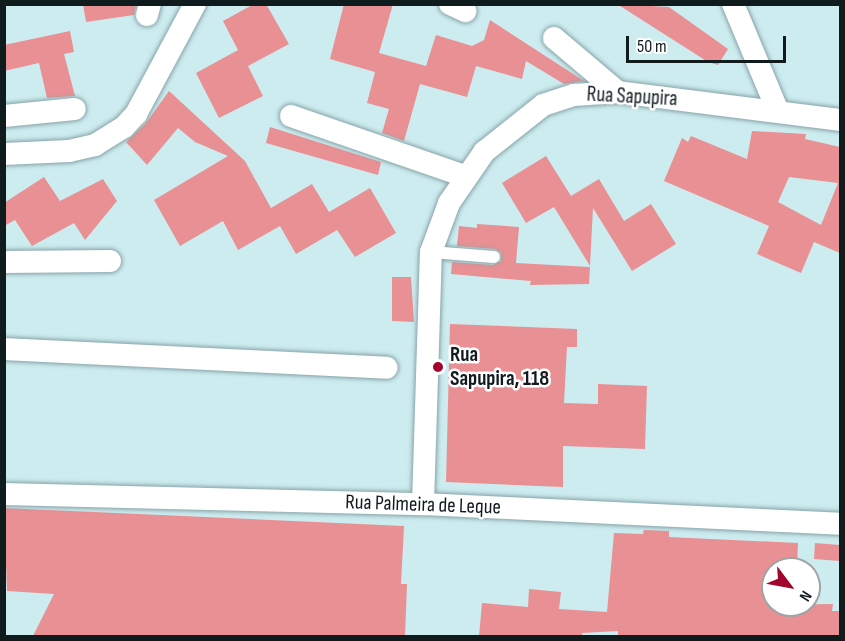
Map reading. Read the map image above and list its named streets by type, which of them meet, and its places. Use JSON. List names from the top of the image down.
{
  "streets": {
    "street": ["Rua Sapupira", "Rua Palmeira de Leque"]
  },
  "crossings": [
    ["Rua Sapupira", "Rua Palmeira de Leque"]
  ],
  "places": ["Rua Sapupira, 118"],
  "scale_bar": "50 m",
  "north": "bottom right"
}
